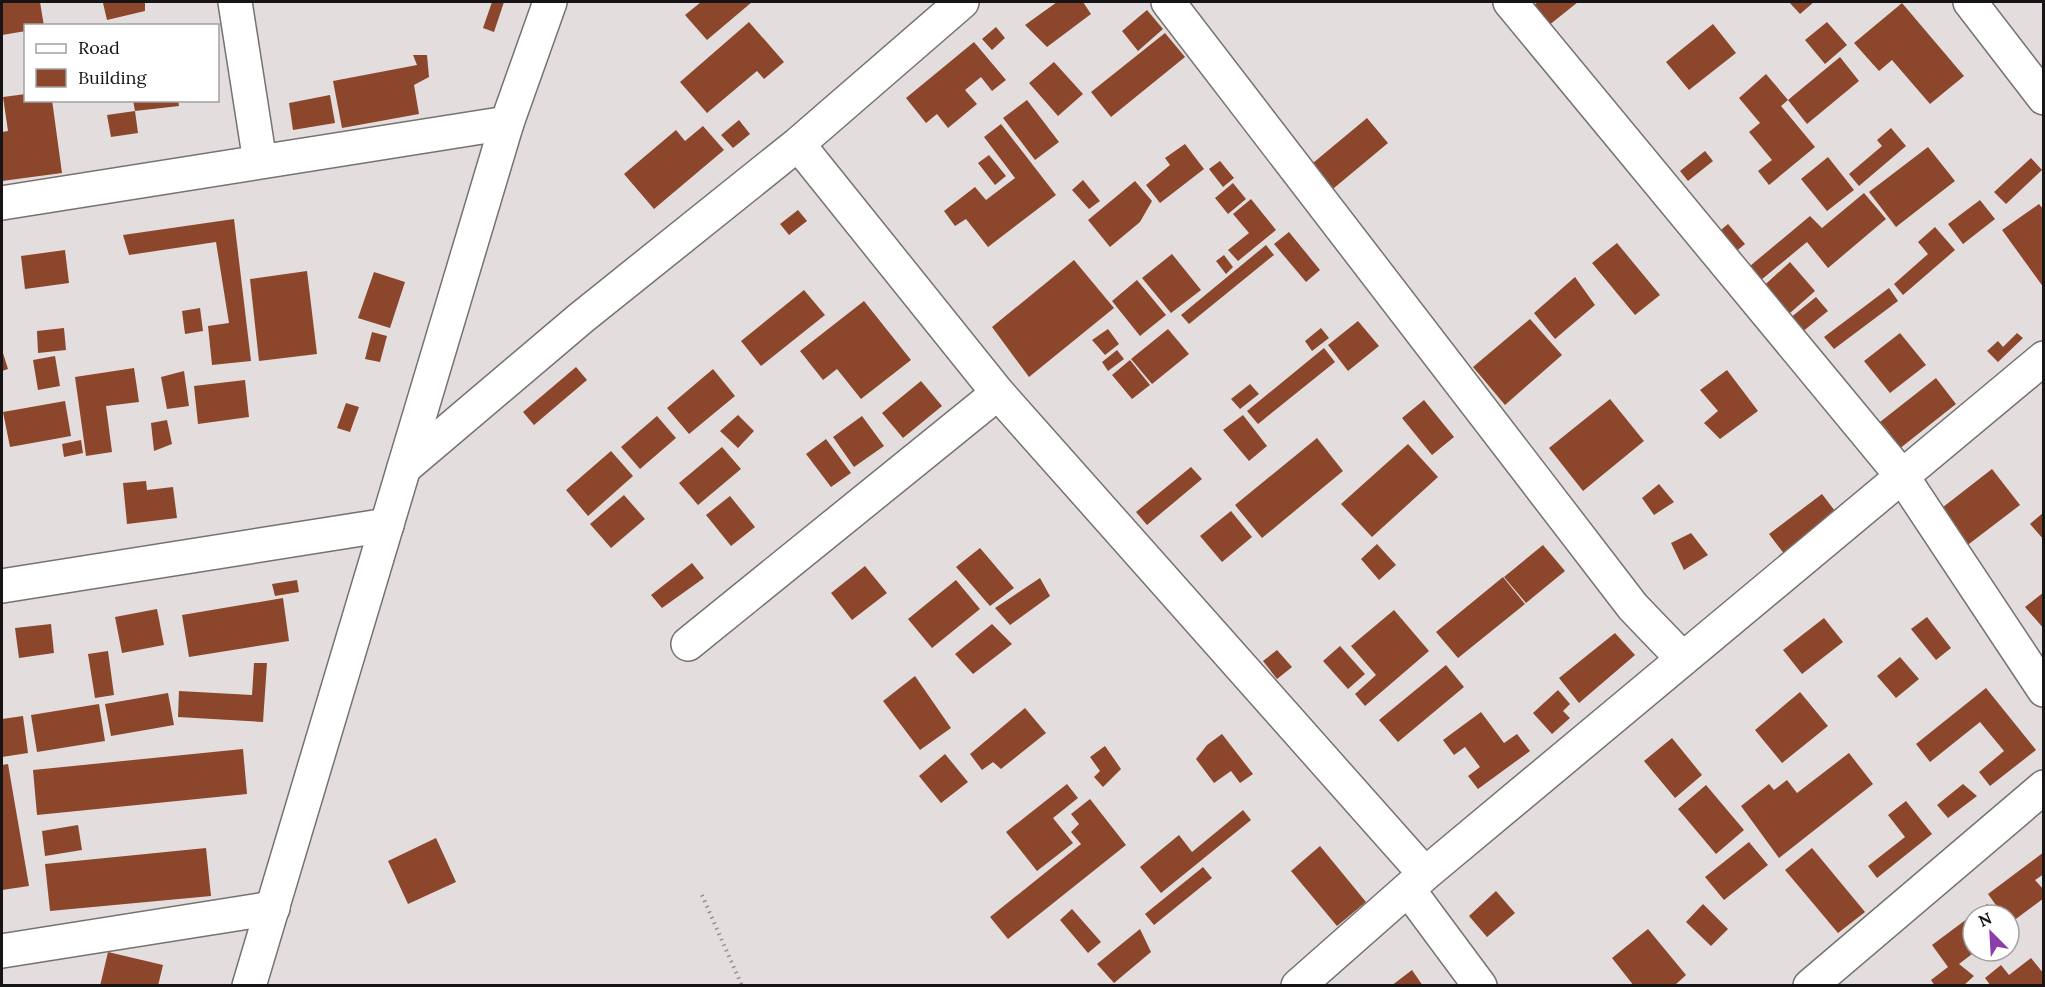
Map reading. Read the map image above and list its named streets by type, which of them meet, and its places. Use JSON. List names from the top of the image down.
{
  "legend": ["Road", "Building"],
  "north": "top left"
}
